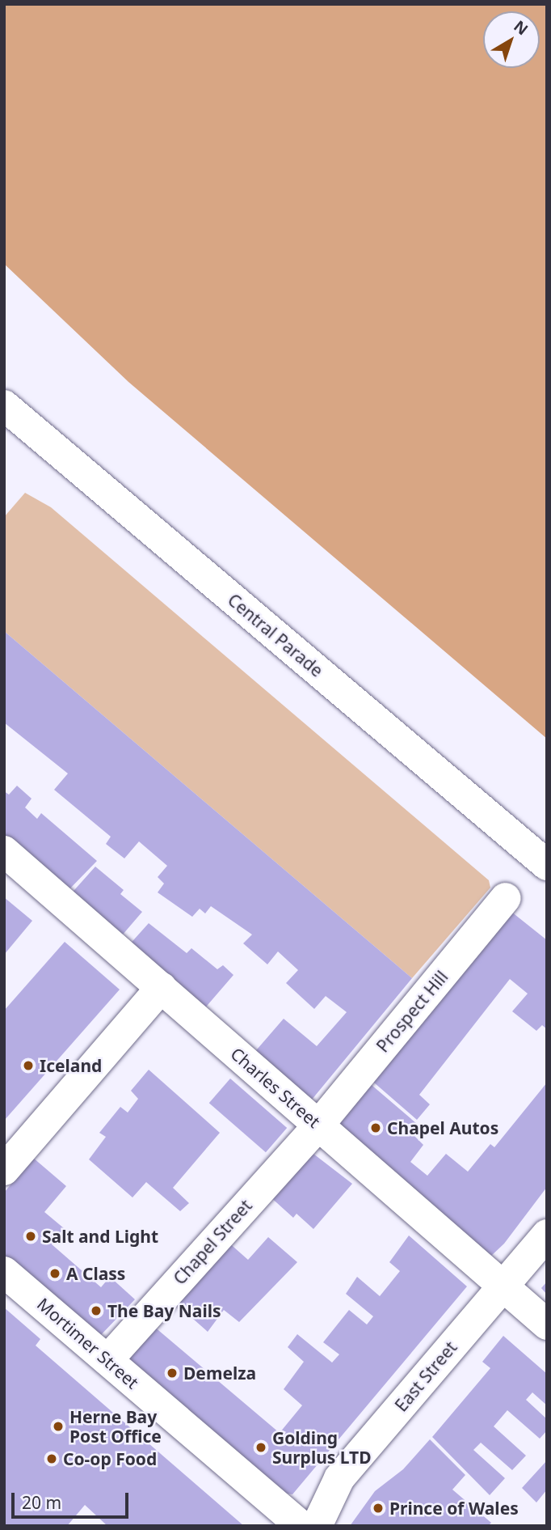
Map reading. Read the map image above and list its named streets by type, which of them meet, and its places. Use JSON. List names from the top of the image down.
{
  "streets": {
    "street": [
      "Central Parade",
      "Prospect Hill",
      "Charles Street",
      "Chapel Street",
      "Mortimer Street",
      "East Street"
    ]
  },
  "crossings": [
    ["Prospect Hill", "Charles Street"],
    ["Prospect Hill", "Chapel Street"],
    ["Charles Street", "Chapel Street"],
    ["Charles Street", "East Street"],
    ["Chapel Street", "Mortimer Street"]
  ],
  "places": [
    "Iceland",
    "Chapel Autos",
    "Salt and Light",
    "A Class",
    "The Bay Nails",
    "Demelza",
    "Herne Bay Post Office",
    "Golding Surplus LTD",
    "Co-op Food",
    "Prince of Wales"
  ],
  "scale_bar": "20 m",
  "north": "top right"
}
